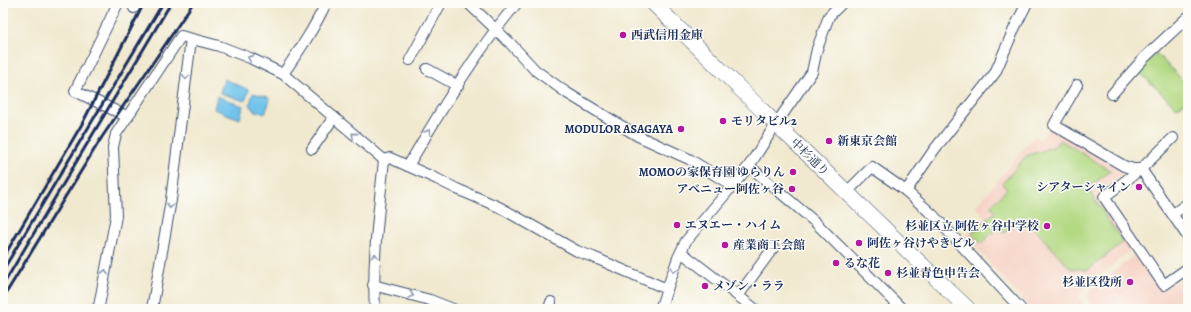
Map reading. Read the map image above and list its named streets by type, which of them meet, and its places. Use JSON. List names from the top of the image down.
{
  "streets": {
    "main road": ["中杉通り"]
  },
  "places": [
    "西武信用金庫",
    "モリタビル2",
    "MODULOR ASAGAYA",
    "新東京会館",
    "MOMOの家保育園 ゆらりん",
    "シアターシャイン",
    "アベニュー阿佐ヶ谷",
    "エヌエー・ハイム",
    "杉並区立 阿佐ヶ谷中学校",
    "阿佐ヶ谷けやきビル",
    "産業商工会館",
    "るな花",
    "杉並青色申告会",
    "杉並区役所",
    "メゾン・ララ"
  ]
}
